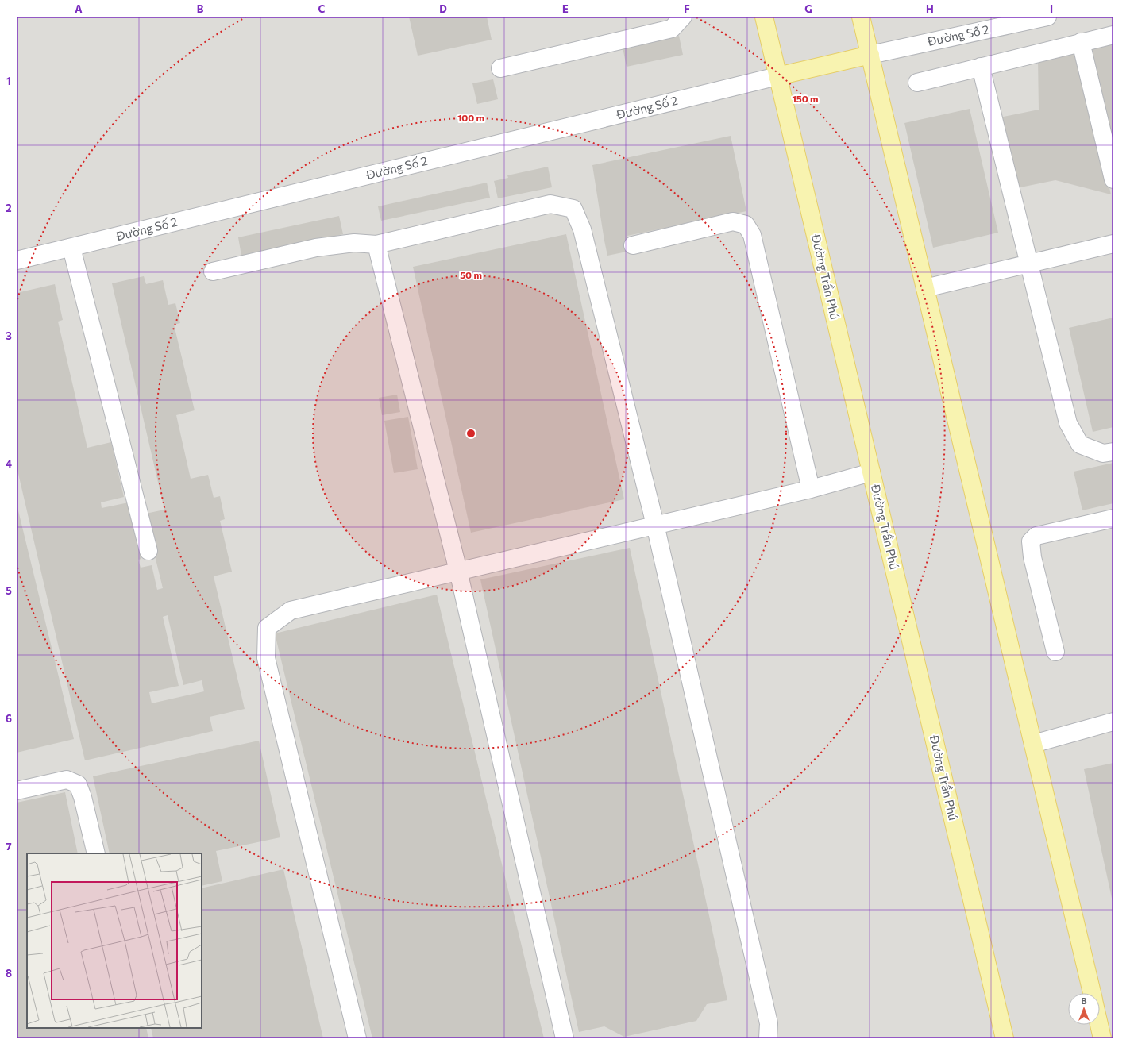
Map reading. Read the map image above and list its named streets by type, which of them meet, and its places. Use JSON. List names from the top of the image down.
{
  "streets": {
    "main road": ["Đường Trần Phú"],
    "street": ["Đường Số 2"]
  },
  "crossings": [
    ["Đường Số 2", "Đường Trần Phú"]
  ],
  "north": "top",
  "grid": {
    "columns": [
      "A",
      "B",
      "C",
      "D",
      "E",
      "F",
      "G",
      "H",
      "I"
    ],
    "rows": [
      "1",
      "2",
      "3",
      "4",
      "5",
      "6",
      "7",
      "8"
    ]
  },
  "rings": ["150 m", "100 m", "50 m"]
}
